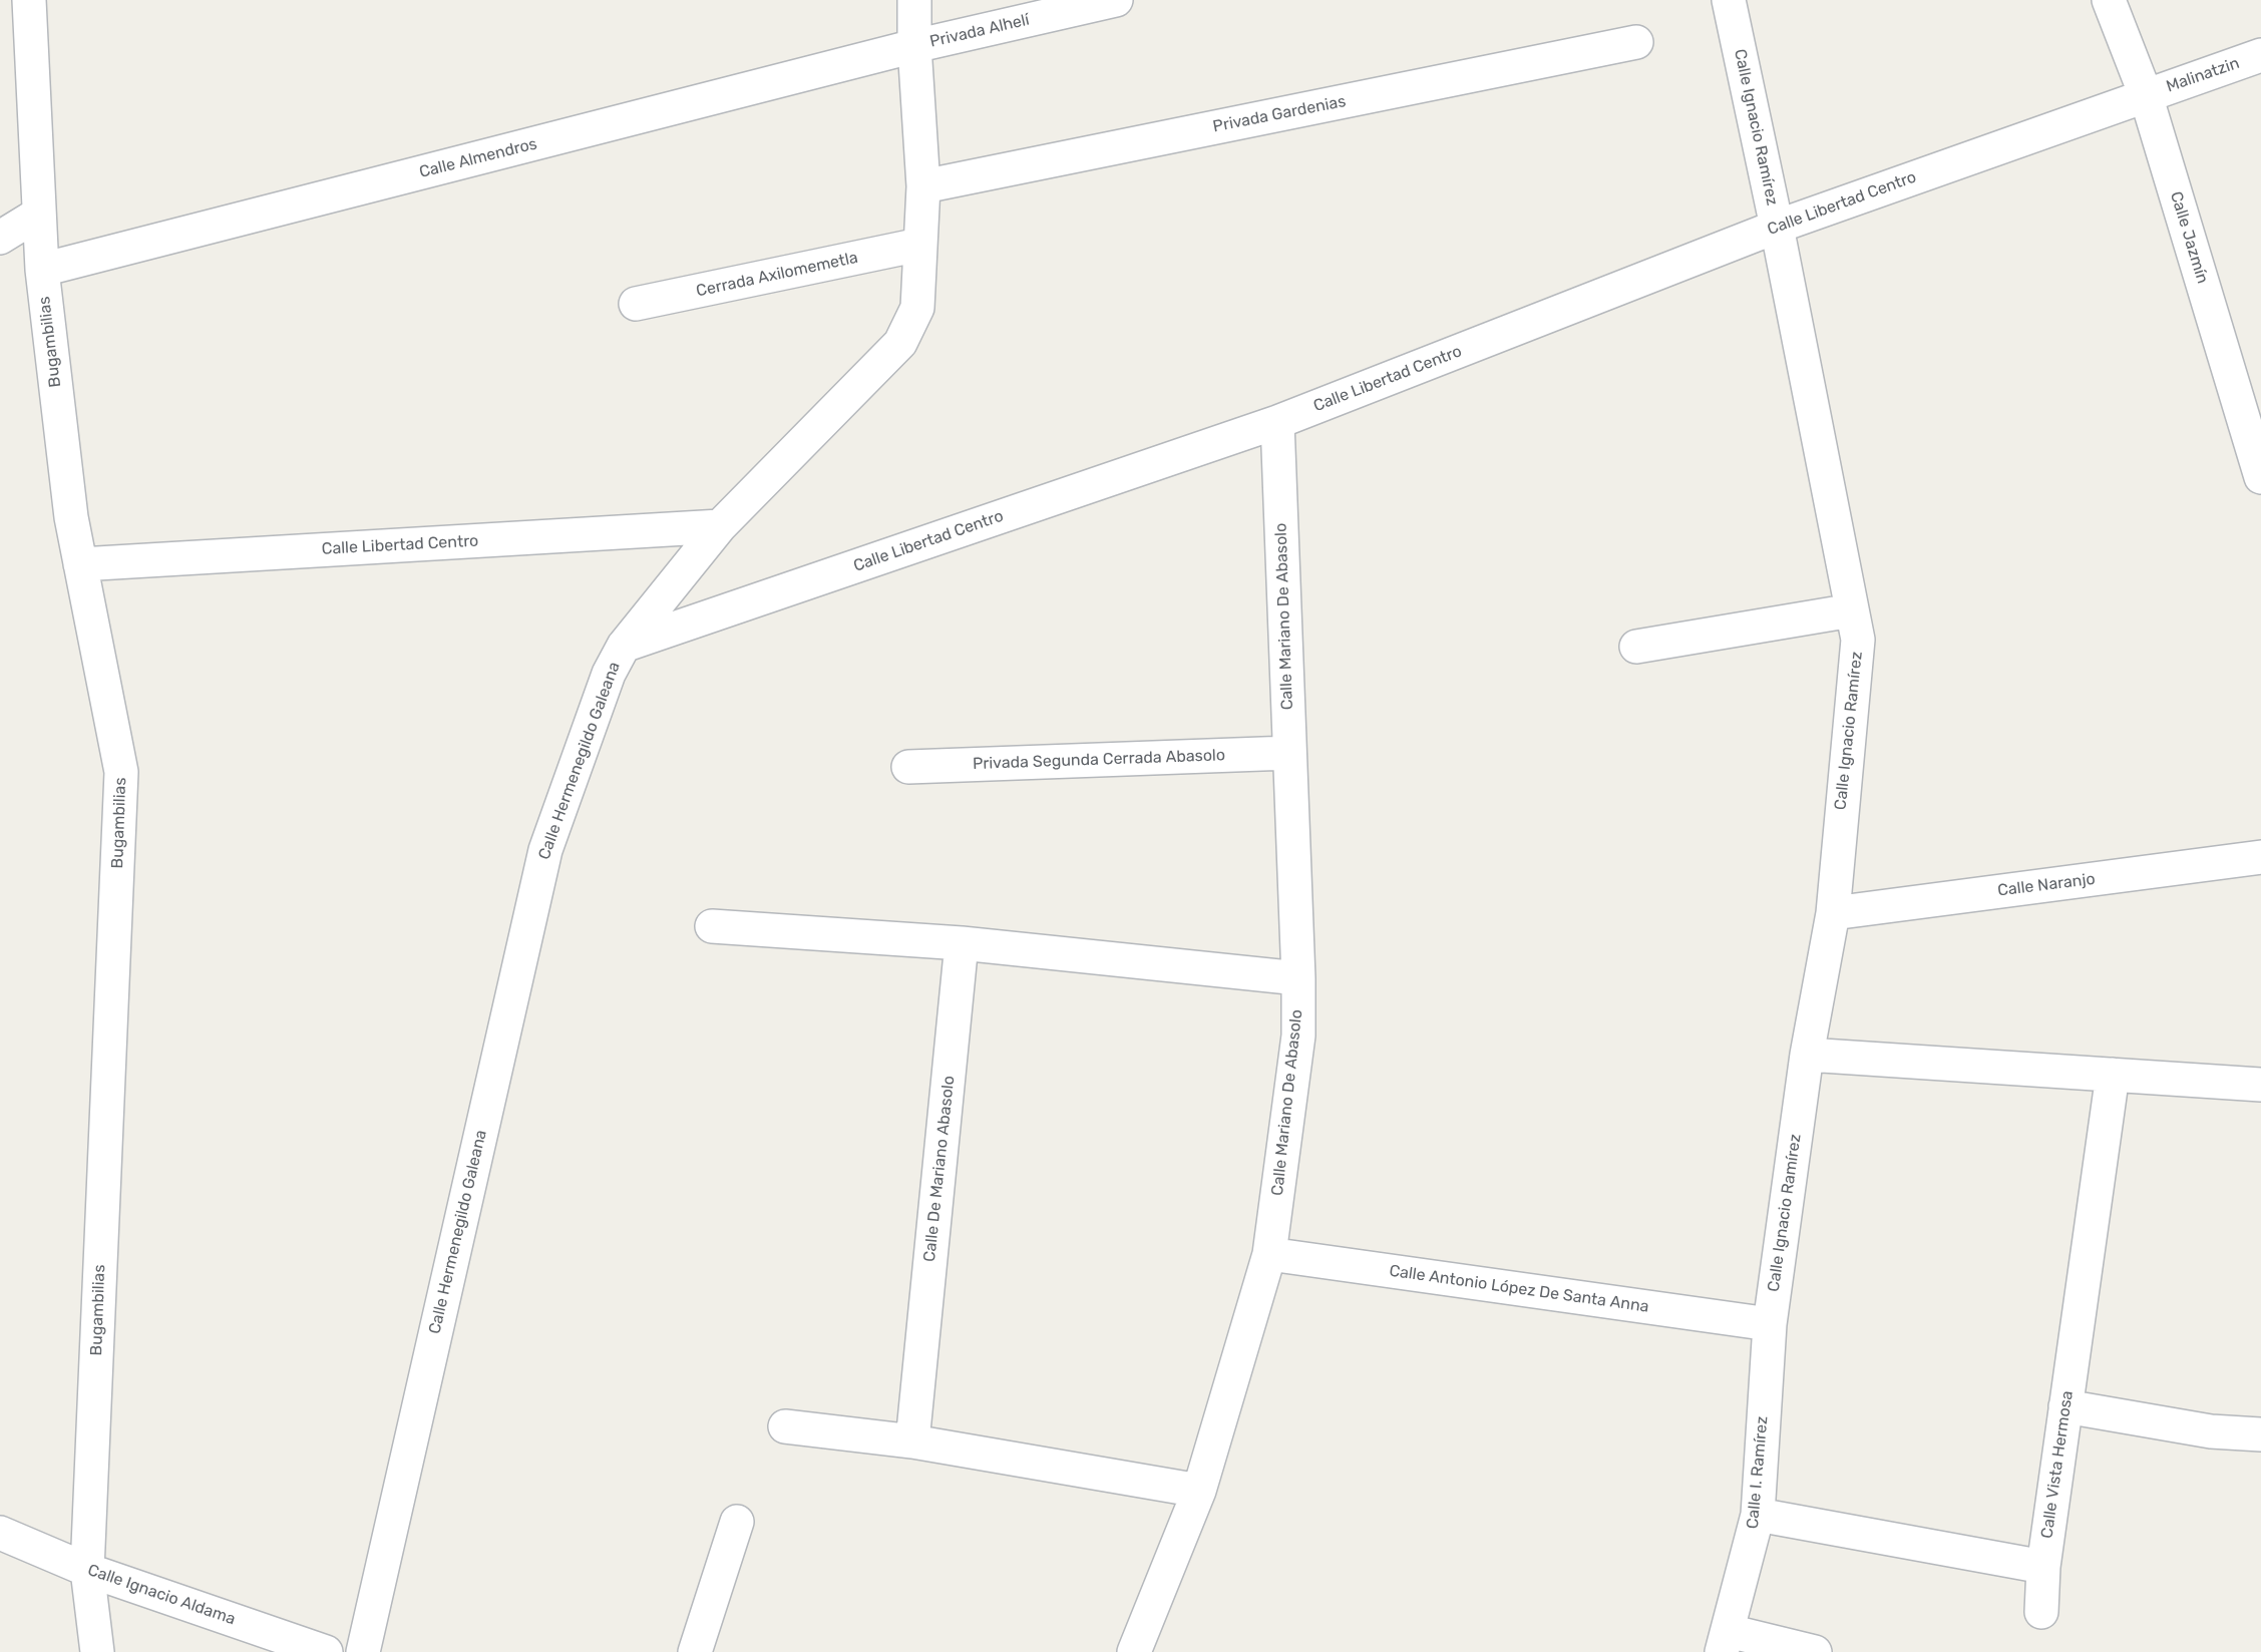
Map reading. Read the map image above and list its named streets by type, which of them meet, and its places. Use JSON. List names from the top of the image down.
{
  "streets": {
    "street": [
      "Privada Alhelí",
      "Malinatzin",
      "Privada Gardenias",
      "Calle Ignacio Ramírez",
      "Calle Almendros",
      "Calle Libertad Centro",
      "Calle Jazmín",
      "Cerrada Axilomemetla",
      "Bugambilias",
      "Calle Mariano De Abasolo",
      "Privada Segunda Cerrada Abasolo",
      "Calle Hermenegildo Galeana",
      "Calle Naranjo",
      "Calle De Mariano Abasolo",
      "Calle Antonio López De Santa Anna",
      "Calle Vista Hermosa",
      "Calle I. Ramírez",
      "Calle Ignacio Aldama"
    ]
  },
  "crossings": [
    ["Privada Alhelí", "Calle Almendros"],
    ["Privada Alhelí", "Calle Hermenegildo Galeana"],
    ["Malinatzin", "Calle Libertad Centro"],
    ["Malinatzin", "Calle Jazmín"],
    ["Privada Gardenias", "Calle Hermenegildo Galeana"],
    ["Calle Ignacio Ramírez", "Calle Libertad Centro"],
    ["Calle Ignacio Ramírez", "Calle Naranjo"],
    ["Calle Ignacio Ramírez", "Calle Antonio López De Santa Anna"],
    ["Calle Ignacio Ramírez", "Calle I. Ramírez"],
    ["Calle Almendros", "Bugambilias"],
    ["Calle Almendros", "Calle Hermenegildo Galeana"],
    ["Calle Libertad Centro", "Calle Jazmín"],
    ["Calle Libertad Centro", "Bugambilias"],
    ["Calle Libertad Centro", "Calle Mariano De Abasolo"],
    ["Calle Libertad Centro", "Calle Hermenegildo Galeana"],
    ["Cerrada Axilomemetla", "Calle Hermenegildo Galeana"],
    ["Bugambilias", "Calle Ignacio Aldama"],
    ["Calle Mariano De Abasolo", "Privada Segunda Cerrada Abasolo"],
    ["Calle Mariano De Abasolo", "Calle Antonio López De Santa Anna"],
    ["Calle Antonio López De Santa Anna", "Calle I. Ramírez"]
  ]
}
